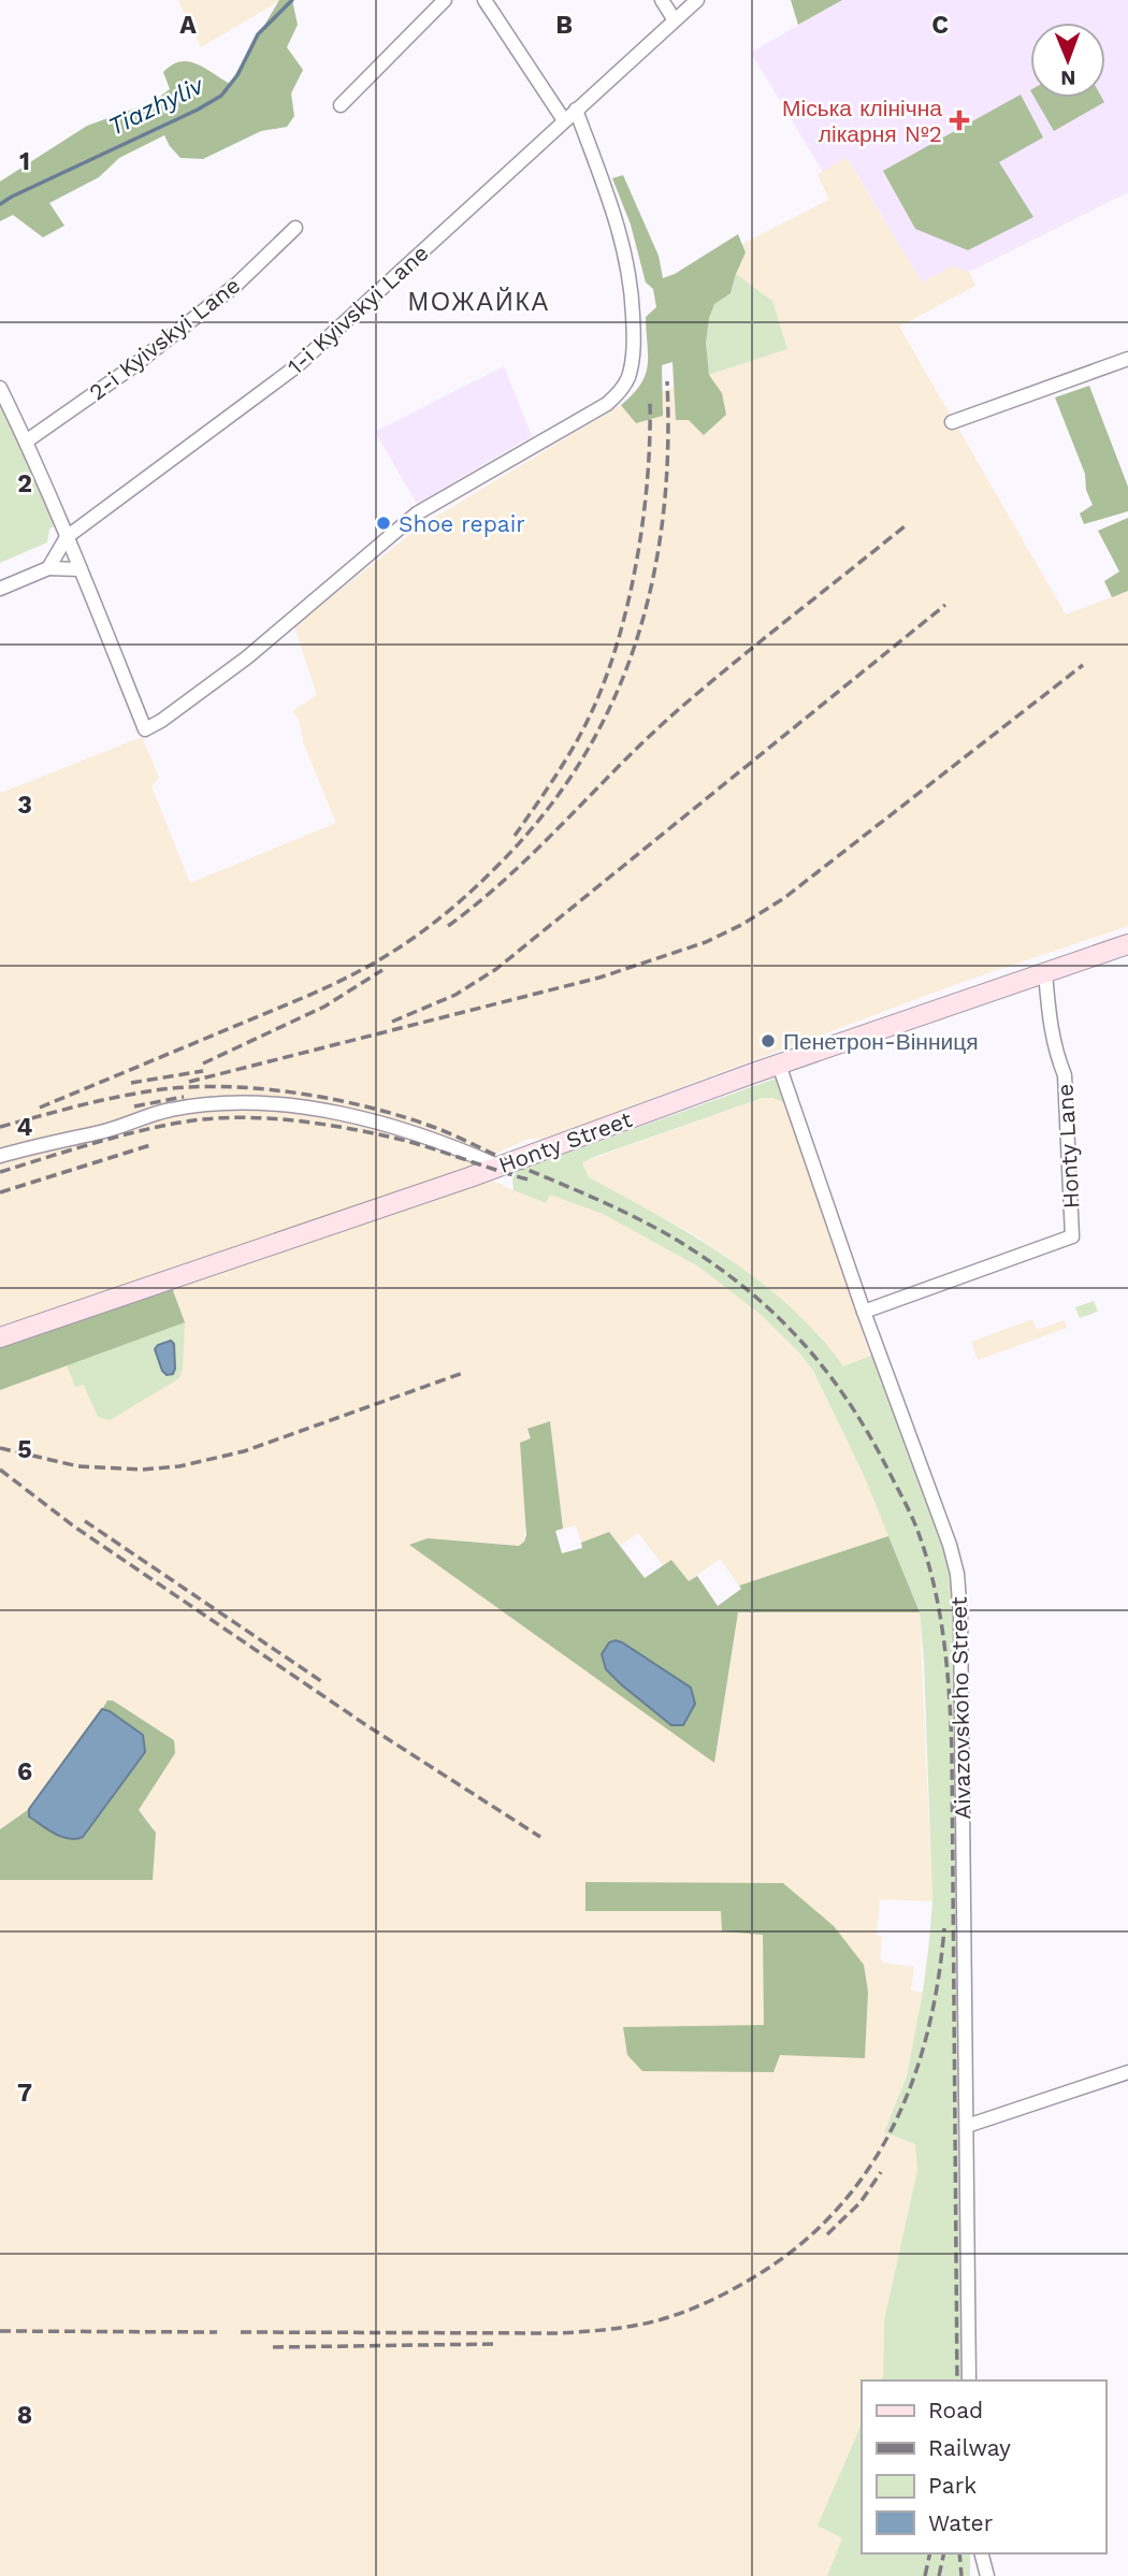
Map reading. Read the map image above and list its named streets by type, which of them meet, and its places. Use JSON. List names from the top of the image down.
{
  "streets": {
    "street": [
      "1-i Kyivskyi Lane",
      "2-i Kyivskyi Lane",
      "Honty Street",
      "Honty Lane",
      "Aivazovskoho Street"
    ]
  },
  "crossings": [
    ["Honty Street", "Honty Lane"],
    ["Honty Street", "Aivazovskoho Street"],
    ["Honty Lane", "Aivazovskoho Street"]
  ],
  "districts": ["МОЖАЙКА"],
  "water": ["Tiazhyliv"],
  "places": {
    "health": ["Міська клінічна лікарня №2"],
    "other": ["Shoe repair", "Пенетрон-Вінниця"]
  },
  "legend": [
    "Road",
    "Railway",
    "Park",
    "Water"
  ],
  "north": "bottom",
  "grid": {
    "columns": ["A", "B", "C"],
    "rows": [
      "1",
      "2",
      "3",
      "4",
      "5",
      "6",
      "7",
      "8"
    ]
  }
}
